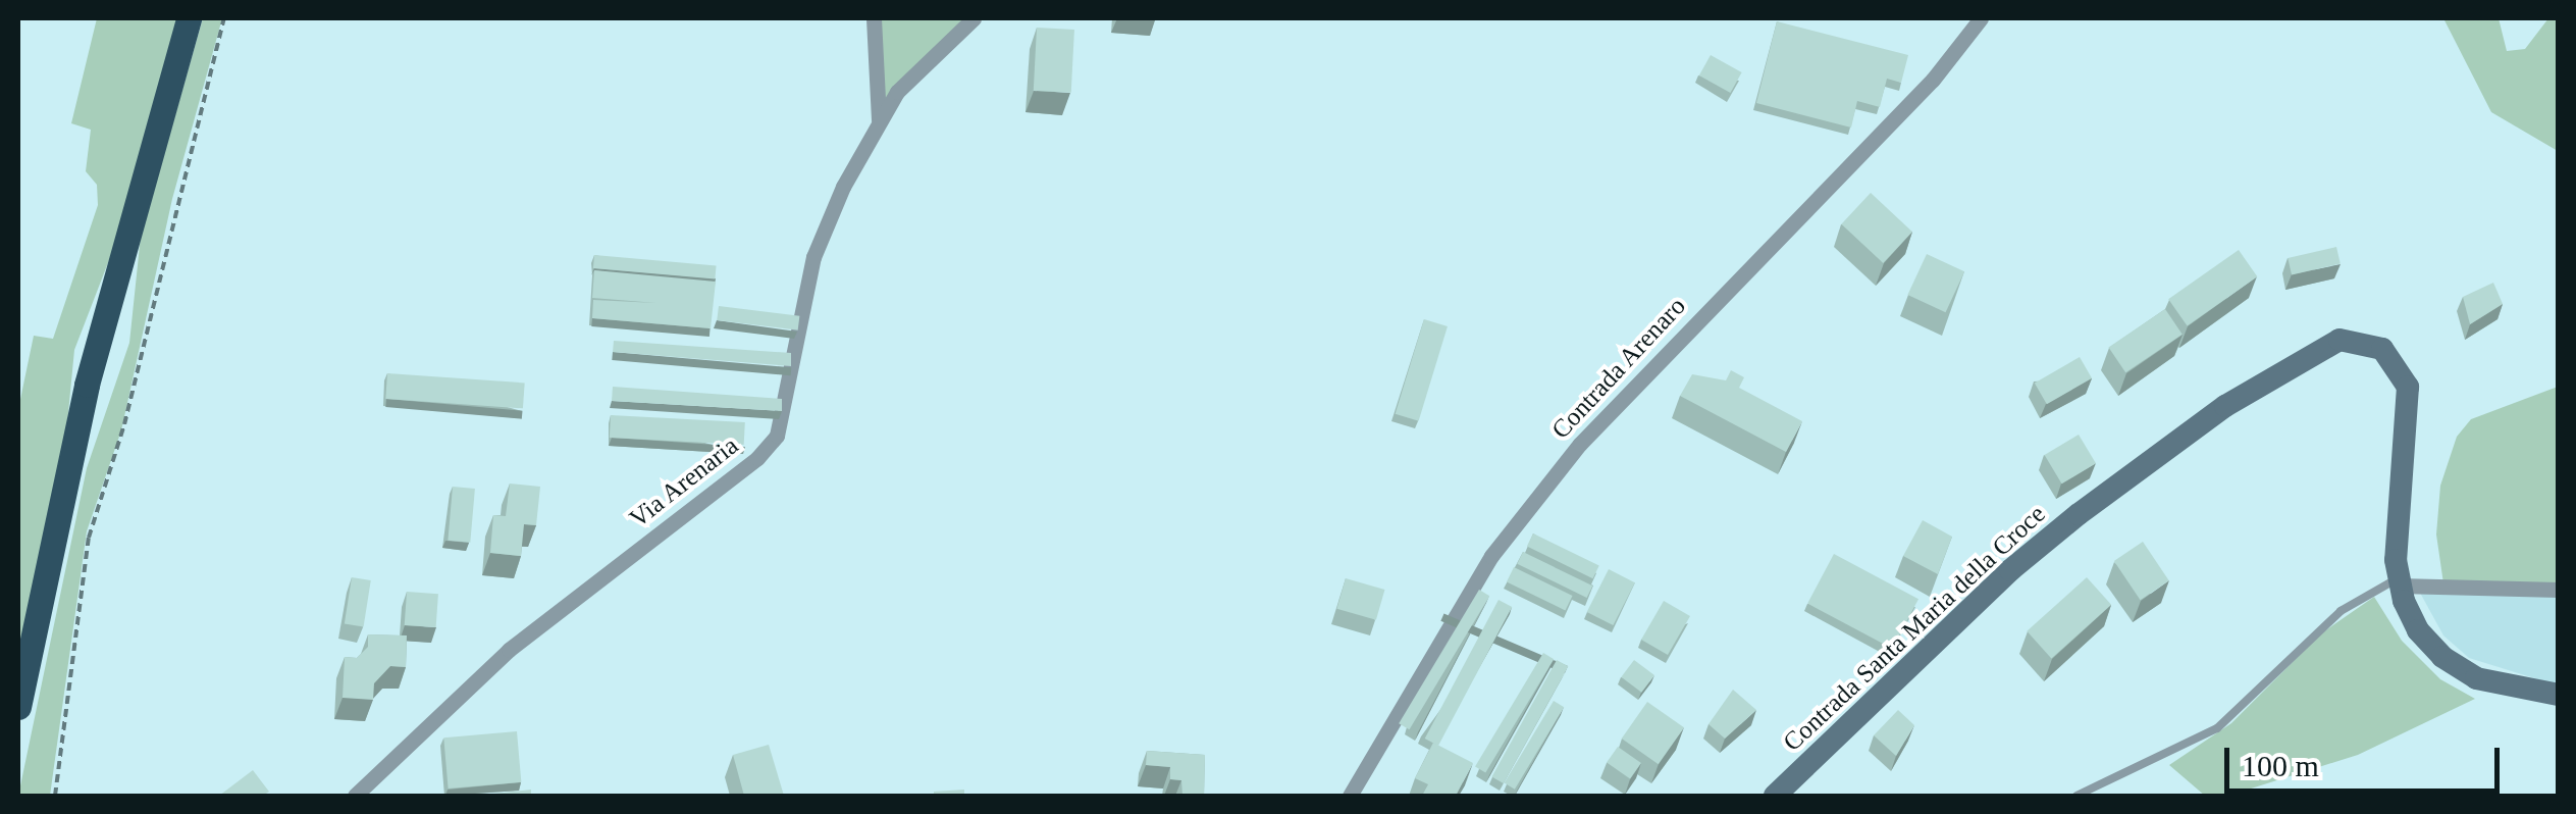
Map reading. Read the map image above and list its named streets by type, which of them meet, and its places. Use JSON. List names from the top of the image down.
{
  "streets": {
    "main road": ["Contrada Santa Maria della Croce"],
    "street": ["Contrada Arenaro", "Via Arenaria"]
  },
  "scale_bar": "100 m"
}
